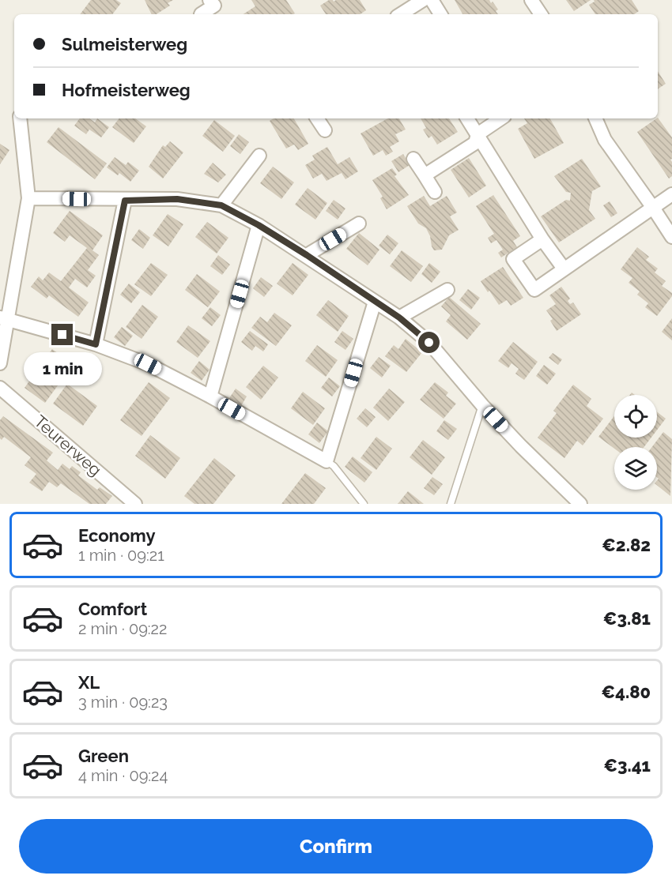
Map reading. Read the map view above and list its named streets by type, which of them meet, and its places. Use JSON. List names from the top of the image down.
{
  "streets": {
    "street": ["Teurerweg"]
  },
  "page": {
    "banner": ["Sulmeisterweg", "Hofmeisterweg"],
    "bubble": "1 min",
    "list": [
      {
        "name": "Economy",
        "note": "1 min · 09:21",
        "value": "€2.82"
      },
      {
        "name": "Comfort",
        "note": "2 min · 09:22",
        "value": "€3.81"
      },
      {
        "name": "XL",
        "note": "3 min · 09:23",
        "value": "€4.80"
      },
      {
        "name": "Green",
        "note": "4 min · 09:24",
        "value": "€3.41"
      }
    ],
    "buttons": "Confirm"
  }
}
